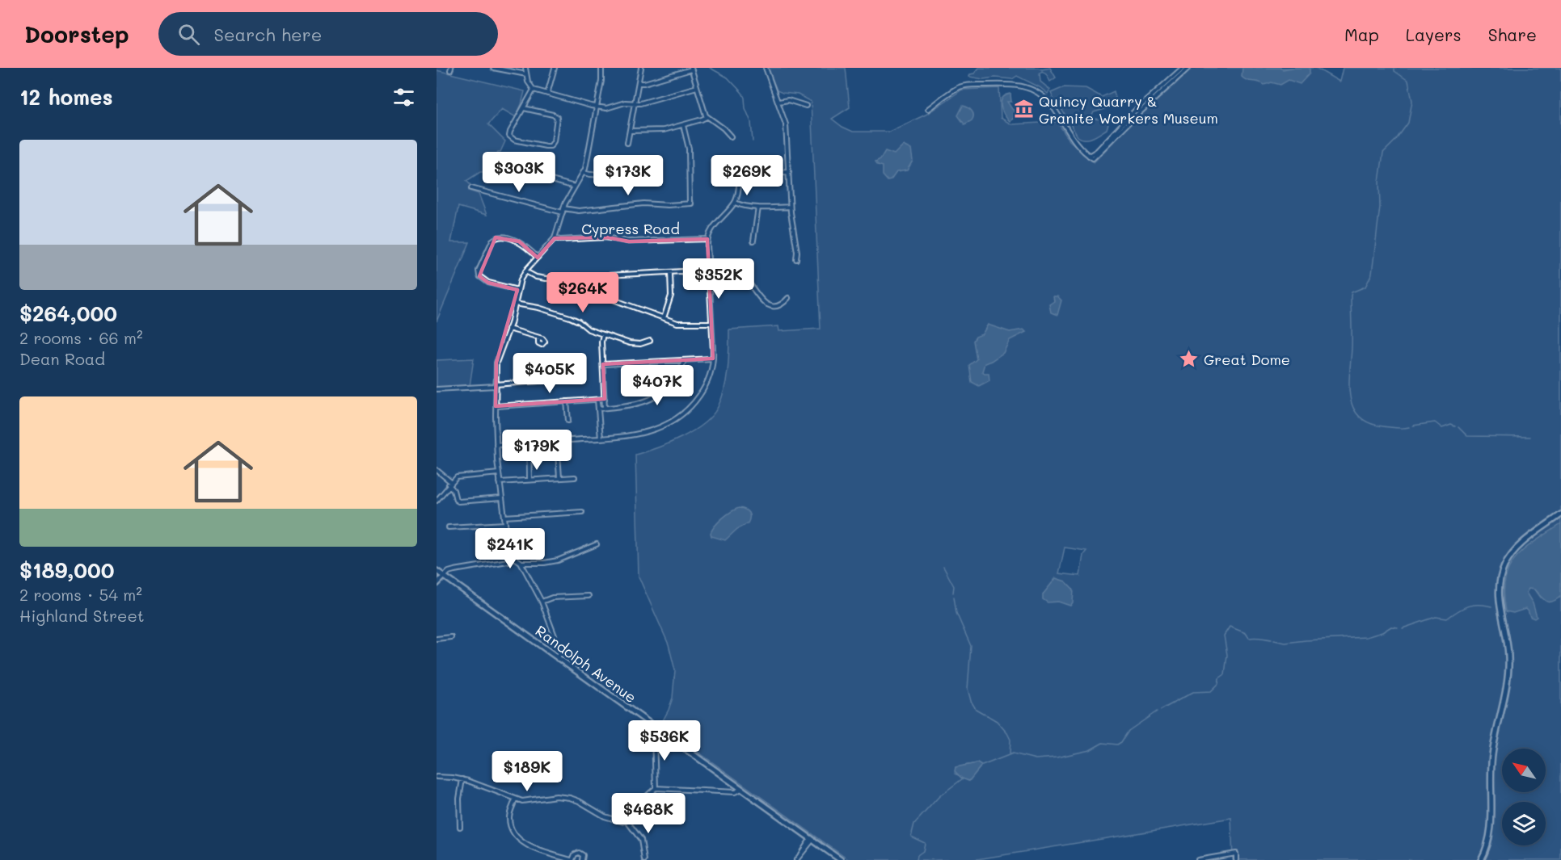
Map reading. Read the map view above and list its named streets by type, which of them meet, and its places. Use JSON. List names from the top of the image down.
{
  "streets": {
    "main road": ["Randolph Avenue"],
    "street": ["Cypress Road"]
  },
  "places": {
    "museum": ["Quincy Quarry & Granite Workers Museum"],
    "place": ["Great Dome"]
  },
  "north": "top left",
  "page": {
    "header": "Doorstep",
    "search": "Search here",
    "nav": ["Map", "Layers", "Share"],
    "heading": "12 homes",
    "list": [
      {
        "name": "$264,000",
        "note": "2 rooms · 66 m² · Dean Road"
      },
      {
        "name": "$189,000",
        "note": "2 rooms · 54 m² · Highland Street"
      }
    ],
    "price": [
      "$303K",
      "$173K",
      "$269K",
      "$352K",
      "$264K",
      "$405K",
      "$407K",
      "$179K",
      "$241K",
      "$536K",
      "$189K",
      "$468K"
    ]
  }
}
